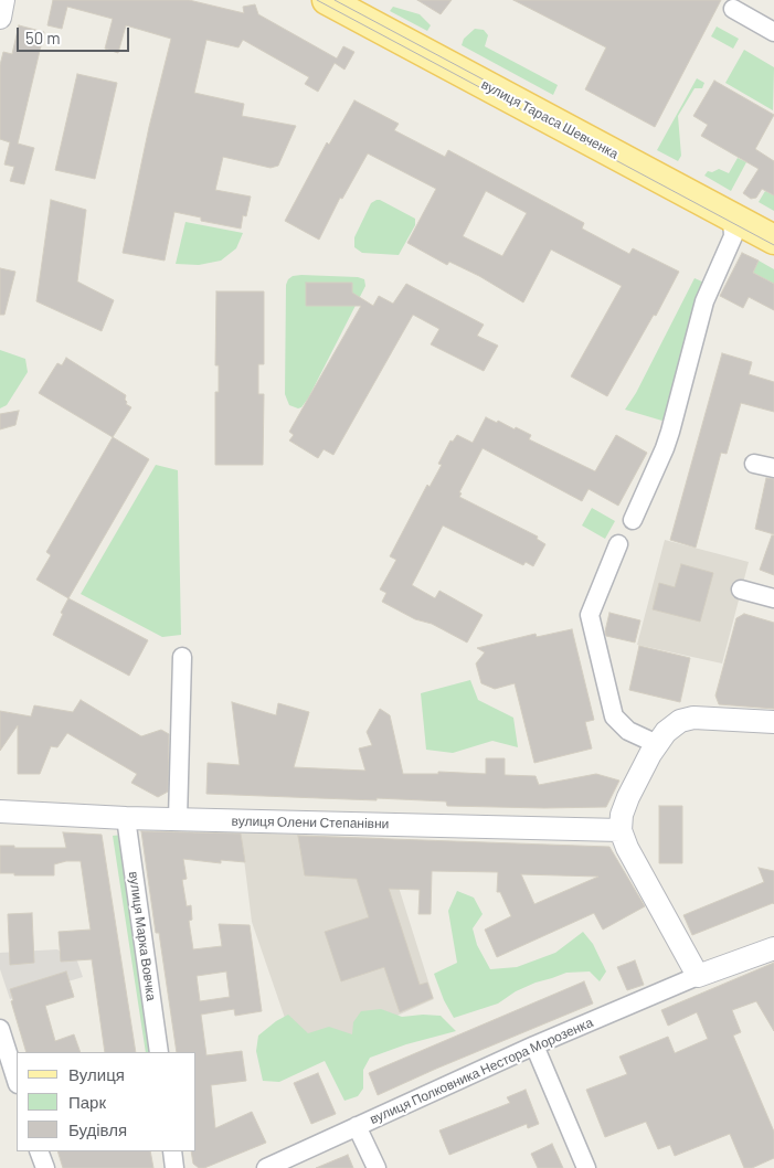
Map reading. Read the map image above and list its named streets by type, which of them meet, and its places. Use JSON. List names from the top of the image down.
{
  "streets": {
    "main road": ["вулиця Тараса Шевченка"],
    "street": ["вулиця Олени Степанівни", "вулиця Марка Вовчка", "вулиця Полковника Нестора Морозенка"]
  },
  "crossings": [
    ["вулиця Олени Степанівни", "вулиця Марка Вовчка"]
  ],
  "legend": ["Вулиця", "Парк", "Будівля"],
  "scale_bar": "50 m"
}
